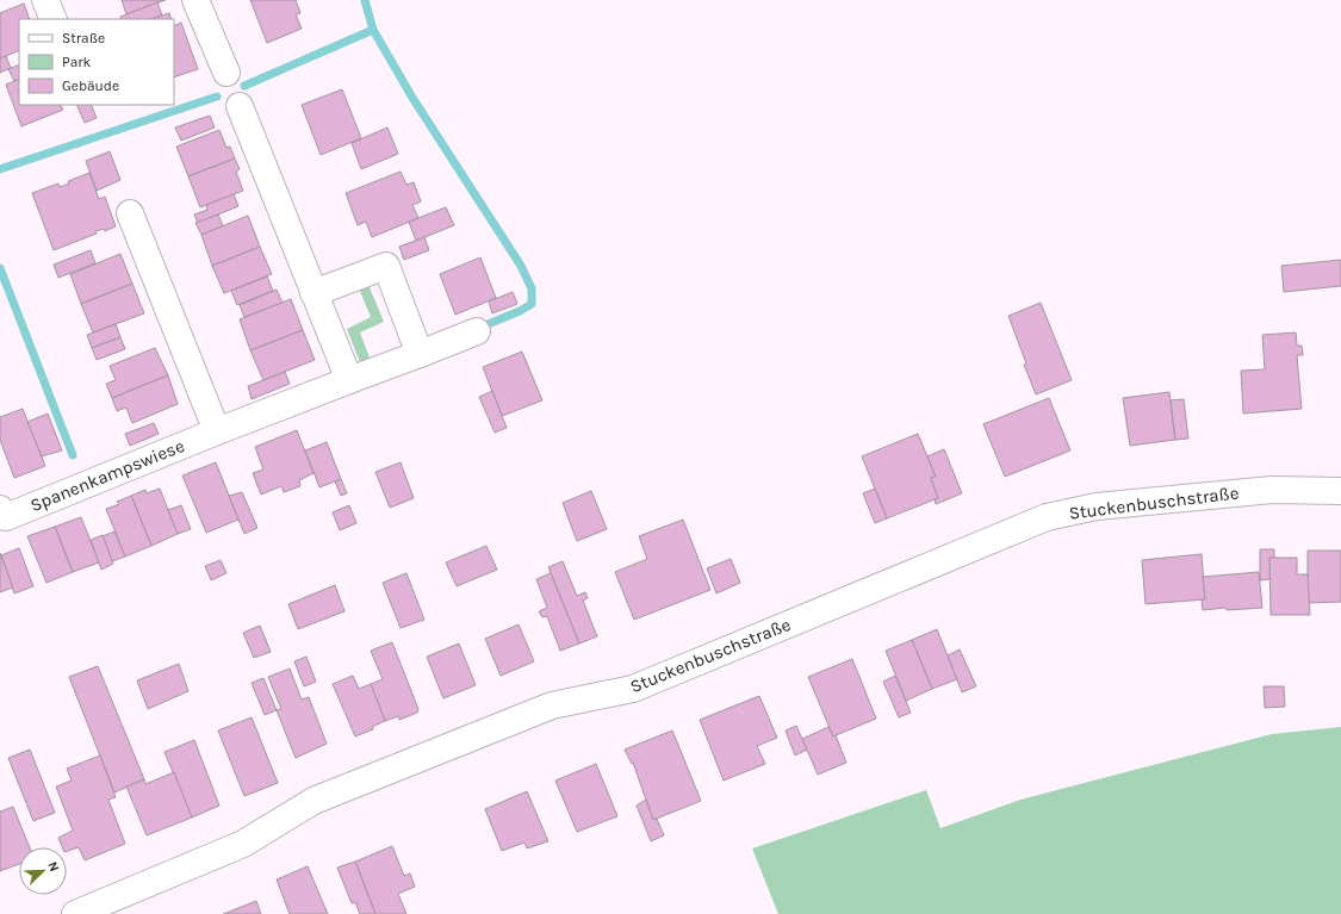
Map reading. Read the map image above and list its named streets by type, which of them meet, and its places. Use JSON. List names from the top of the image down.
{
  "streets": {
    "street": ["Spanenkampswiese", "Stuckenbuschstraße"]
  },
  "legend": ["Straße", "Park", "Gebäude"],
  "north": "top right"
}
